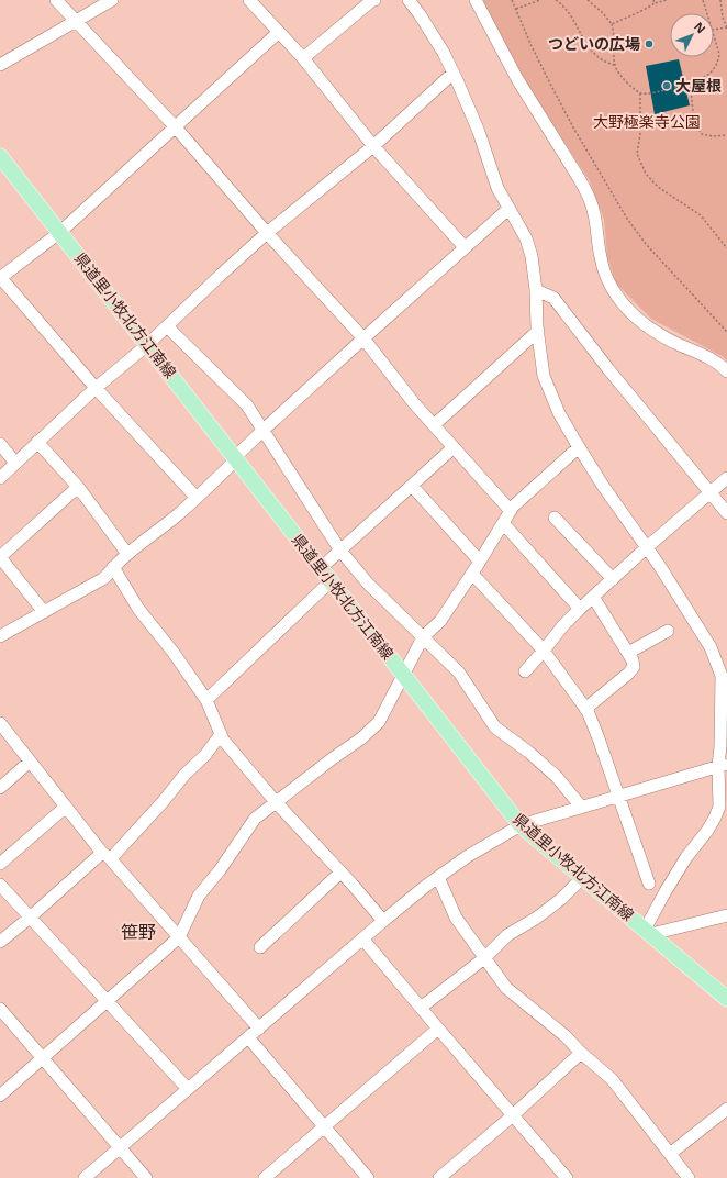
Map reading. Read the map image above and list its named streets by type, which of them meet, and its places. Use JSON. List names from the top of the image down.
{
  "streets": {
    "main road": ["県道里小牧北方江南線"]
  },
  "districts": ["笹野"],
  "parks": ["大野極楽寺公園"],
  "places": ["つどいの広場", "大屋根"],
  "north": "top right"
}
